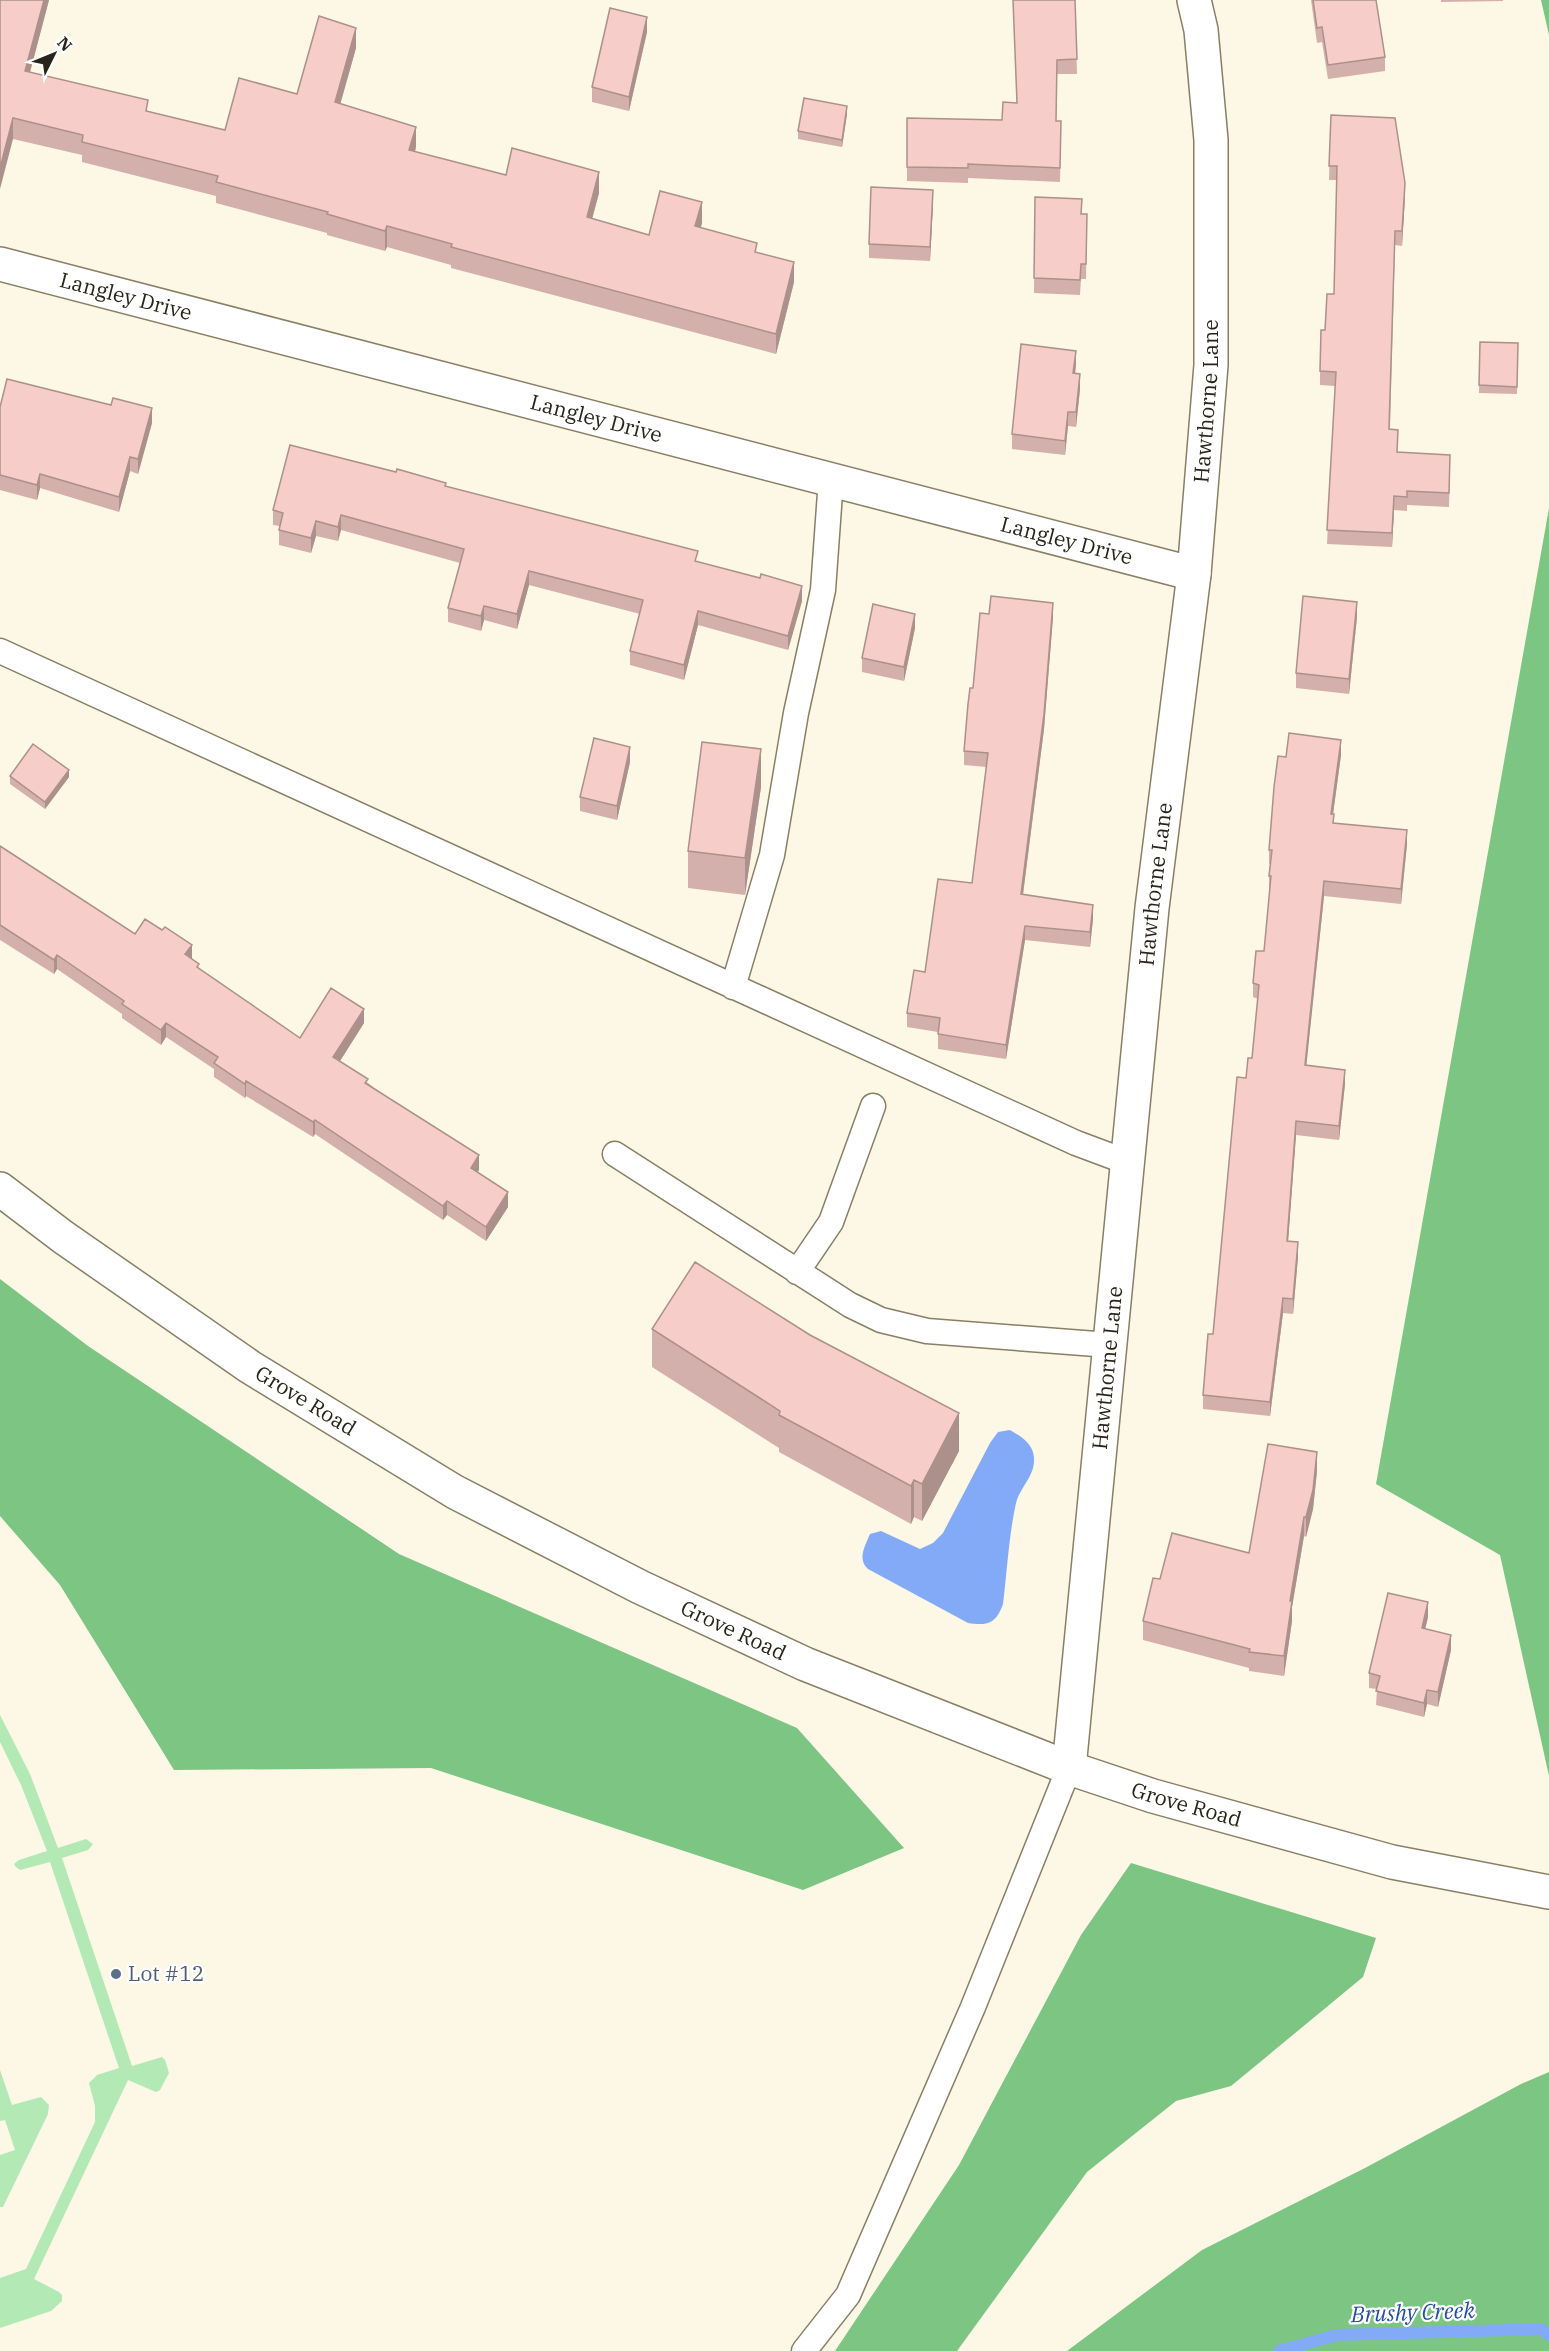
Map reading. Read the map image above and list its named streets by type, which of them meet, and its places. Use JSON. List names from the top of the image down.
{
  "streets": {
    "street": ["Langley Drive", "Hawthorne Lane", "Grove Road"]
  },
  "crossings": [
    ["Langley Drive", "Hawthorne Lane"],
    ["Hawthorne Lane", "Grove Road"]
  ],
  "water": ["Brushy Creek"],
  "places": ["Lot #12"],
  "north": "top right"
}
